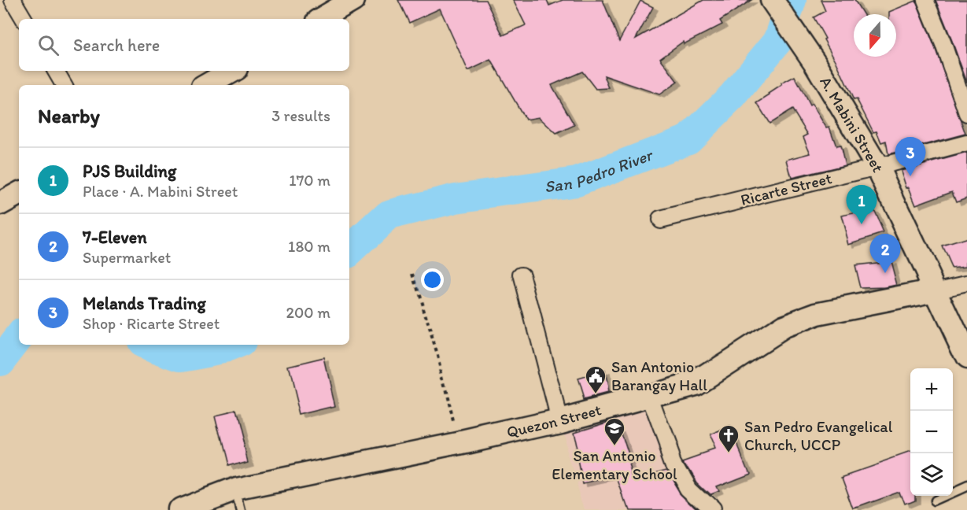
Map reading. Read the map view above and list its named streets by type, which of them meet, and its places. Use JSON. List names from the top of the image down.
{
  "streets": {
    "street": ["A. Mabini Street", "Ricarte Street", "Quezon Street"]
  },
  "crossings": [
    ["A. Mabini Street", "Ricarte Street"],
    ["A. Mabini Street", "Quezon Street"]
  ],
  "water": ["San Pedro River"],
  "places": {
    "public building": ["San Antonio Barangay Hall"],
    "school or university": ["San Antonio Elementary School"],
    "church": ["San Pedro Evangelical Church, UCCP"]
  },
  "north": "bottom",
  "page": {
    "search": "Search here",
    "heading": ["Nearby", "3 results"],
    "pins": ["3", "1", "2"],
    "list": [
      {
        "mark": "1",
        "name": "PJS Building",
        "note": "Place · A. Mabini Street",
        "value": "170 m"
      },
      {
        "mark": "2",
        "name": "7-Eleven",
        "note": "Supermarket",
        "value": "180 m"
      },
      {
        "mark": "3",
        "name": "Melands Trading",
        "note": "Shop · Ricarte Street",
        "value": "200 m"
      }
    ],
    "map_buttons": ["+", "−"]
  }
}
